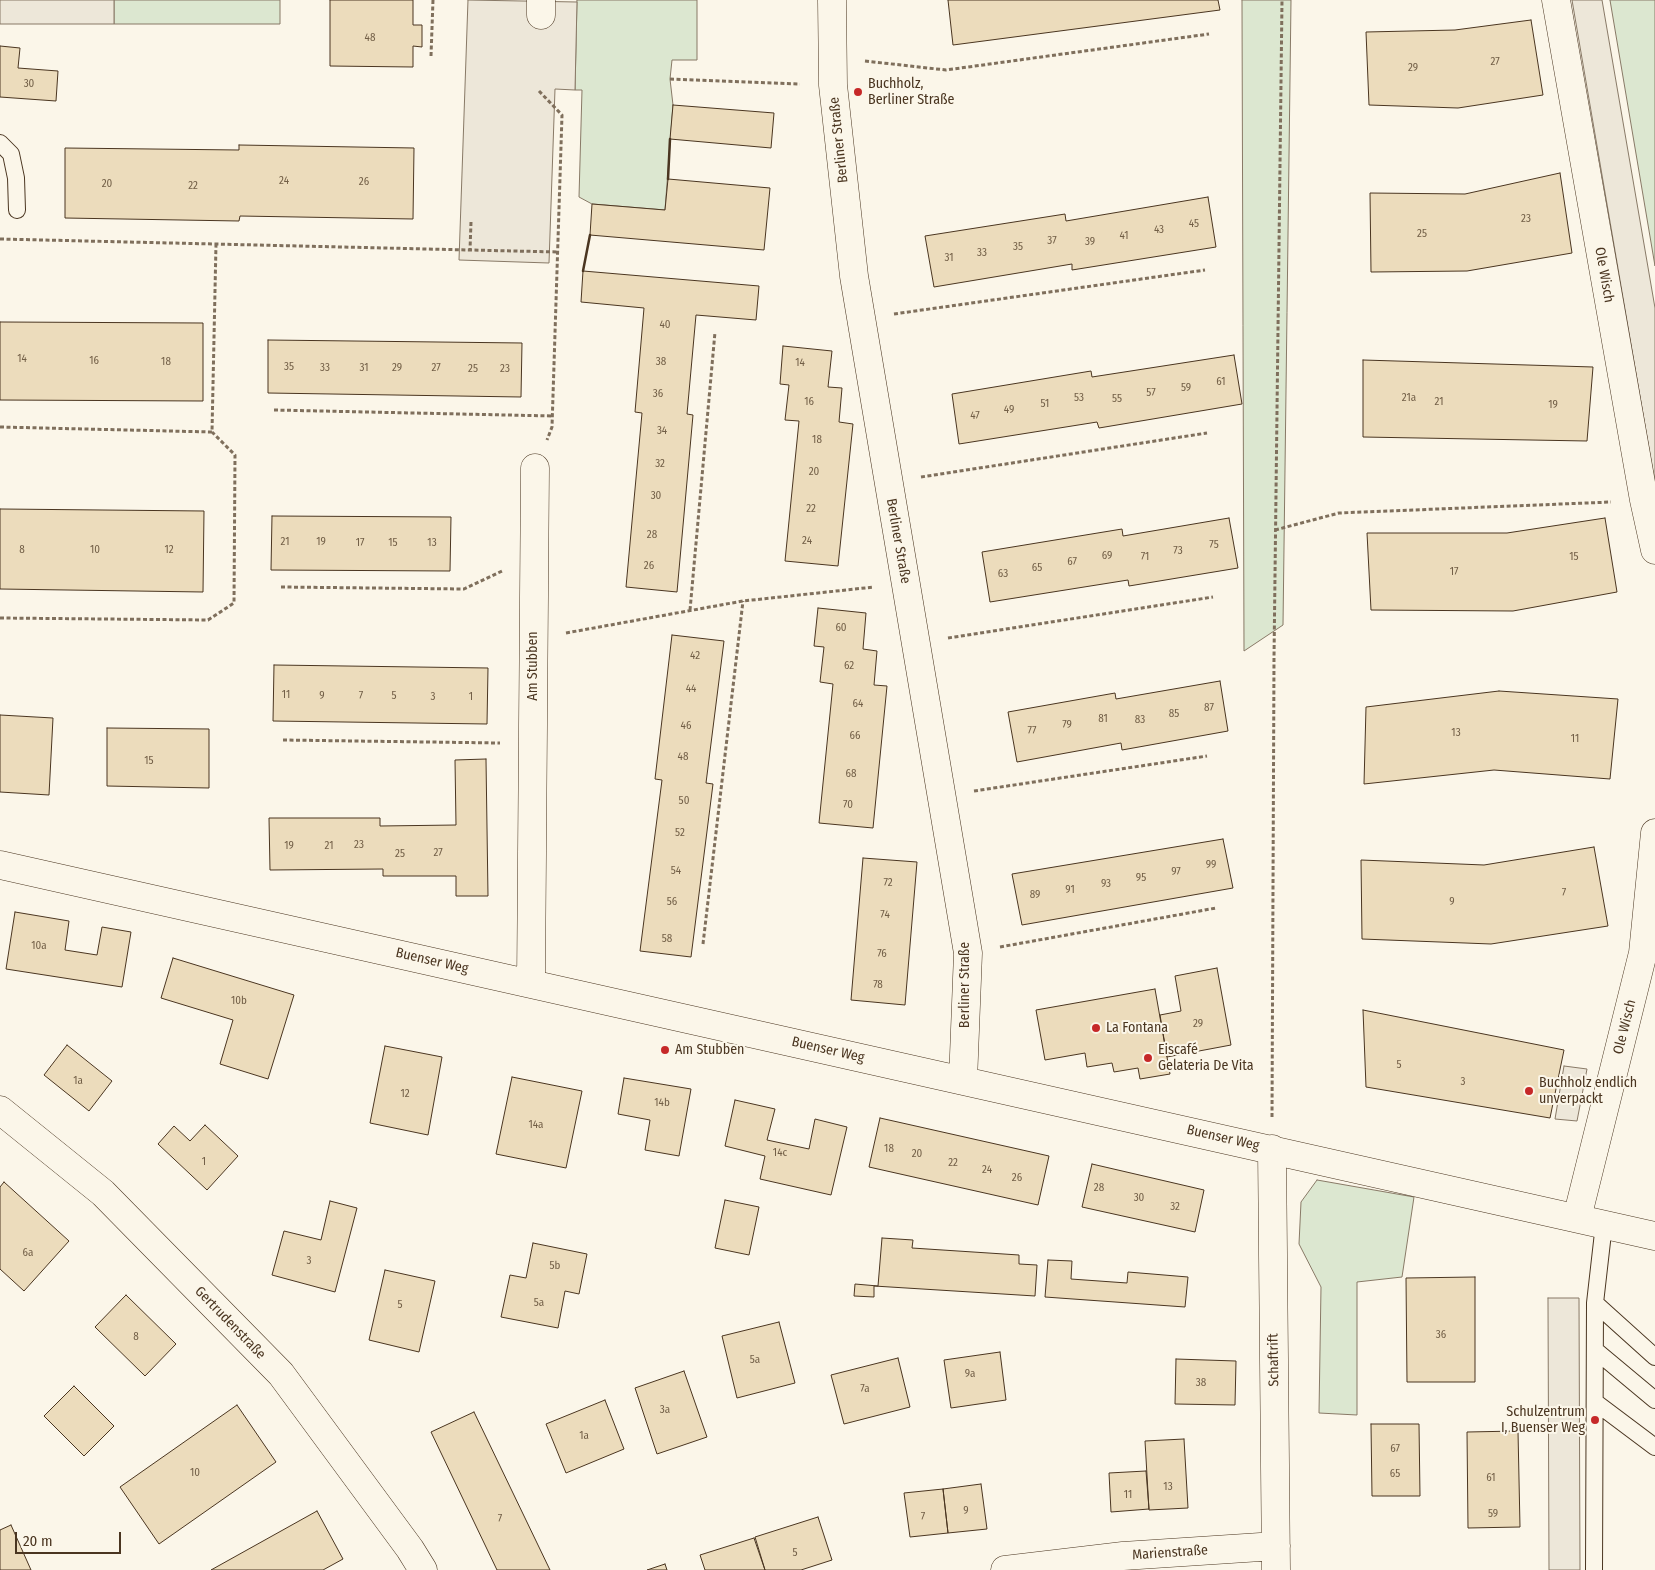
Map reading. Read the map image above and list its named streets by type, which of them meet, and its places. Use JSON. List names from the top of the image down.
{
  "streets": {
    "street": [
      "Berliner Straße",
      "Ole Wisch",
      "Am Stubben",
      "Buenser Weg",
      "Gertrudenstraße",
      "Schaftrift",
      "Marienstraße"
    ]
  },
  "crossings": [
    ["Berliner Straße", "Buenser Weg"],
    ["Ole Wisch", "Buenser Weg"],
    ["Am Stubben", "Buenser Weg"],
    ["Buenser Weg", "Schaftrift"],
    ["Schaftrift", "Marienstraße"]
  ],
  "places": [
    "Buchholz, Berliner Straße",
    "La Fontana",
    "Am Stubben",
    "Eiscafé Gelateria De Vita",
    "Buchholz endlich unverpackt",
    "Schulzentrum I, Buenser Weg"
  ],
  "house_numbers": [
    "48",
    "27",
    "29",
    "30",
    "24",
    "26",
    "20",
    "22",
    "23",
    "45",
    "43",
    "25",
    "41",
    "37",
    "39",
    "35",
    "33",
    "31",
    "40",
    "14",
    "16",
    "18",
    "38",
    "14",
    "35",
    "33",
    "31",
    "29",
    "27",
    "25",
    "23",
    "61",
    "59",
    "57",
    "36",
    "53",
    "21a",
    "55",
    "16",
    "21",
    "51",
    "19",
    "49",
    "47",
    "34",
    "18",
    "32",
    "20",
    "30",
    "22",
    "28",
    "24",
    "21",
    "19",
    "17",
    "15",
    "13",
    "75",
    "8",
    "10",
    "12",
    "73",
    "69",
    "71",
    "15",
    "67",
    "26",
    "65",
    "17",
    "63",
    "60",
    "42",
    "62",
    "44",
    "11",
    "9",
    "7",
    "5",
    "3",
    "1",
    "64",
    "87",
    "85",
    "81",
    "83",
    "79",
    "46",
    "77",
    "13",
    "66",
    "11",
    "48",
    "15",
    "68",
    "50",
    "70",
    "52",
    "23",
    "19",
    "21",
    "27",
    "25",
    "99",
    "54",
    "97",
    "95",
    "72",
    "93",
    "91",
    "7",
    "89",
    "56",
    "9",
    "74",
    "58",
    "10a",
    "76",
    "78",
    "10b",
    "29",
    "5",
    "1a",
    "3",
    "12",
    "14b",
    "14a",
    "18",
    "14c",
    "20",
    "1",
    "22",
    "24",
    "26",
    "28",
    "30",
    "32",
    "6a",
    "3",
    "5b",
    "5a",
    "5",
    "36",
    "8",
    "5a",
    "9a",
    "38",
    "7a",
    "3a",
    "1a",
    "67",
    "10",
    "65",
    "61",
    "13",
    "11",
    "9",
    "59",
    "7",
    "7",
    "5"
  ],
  "scale_bar": "20 m"
}
